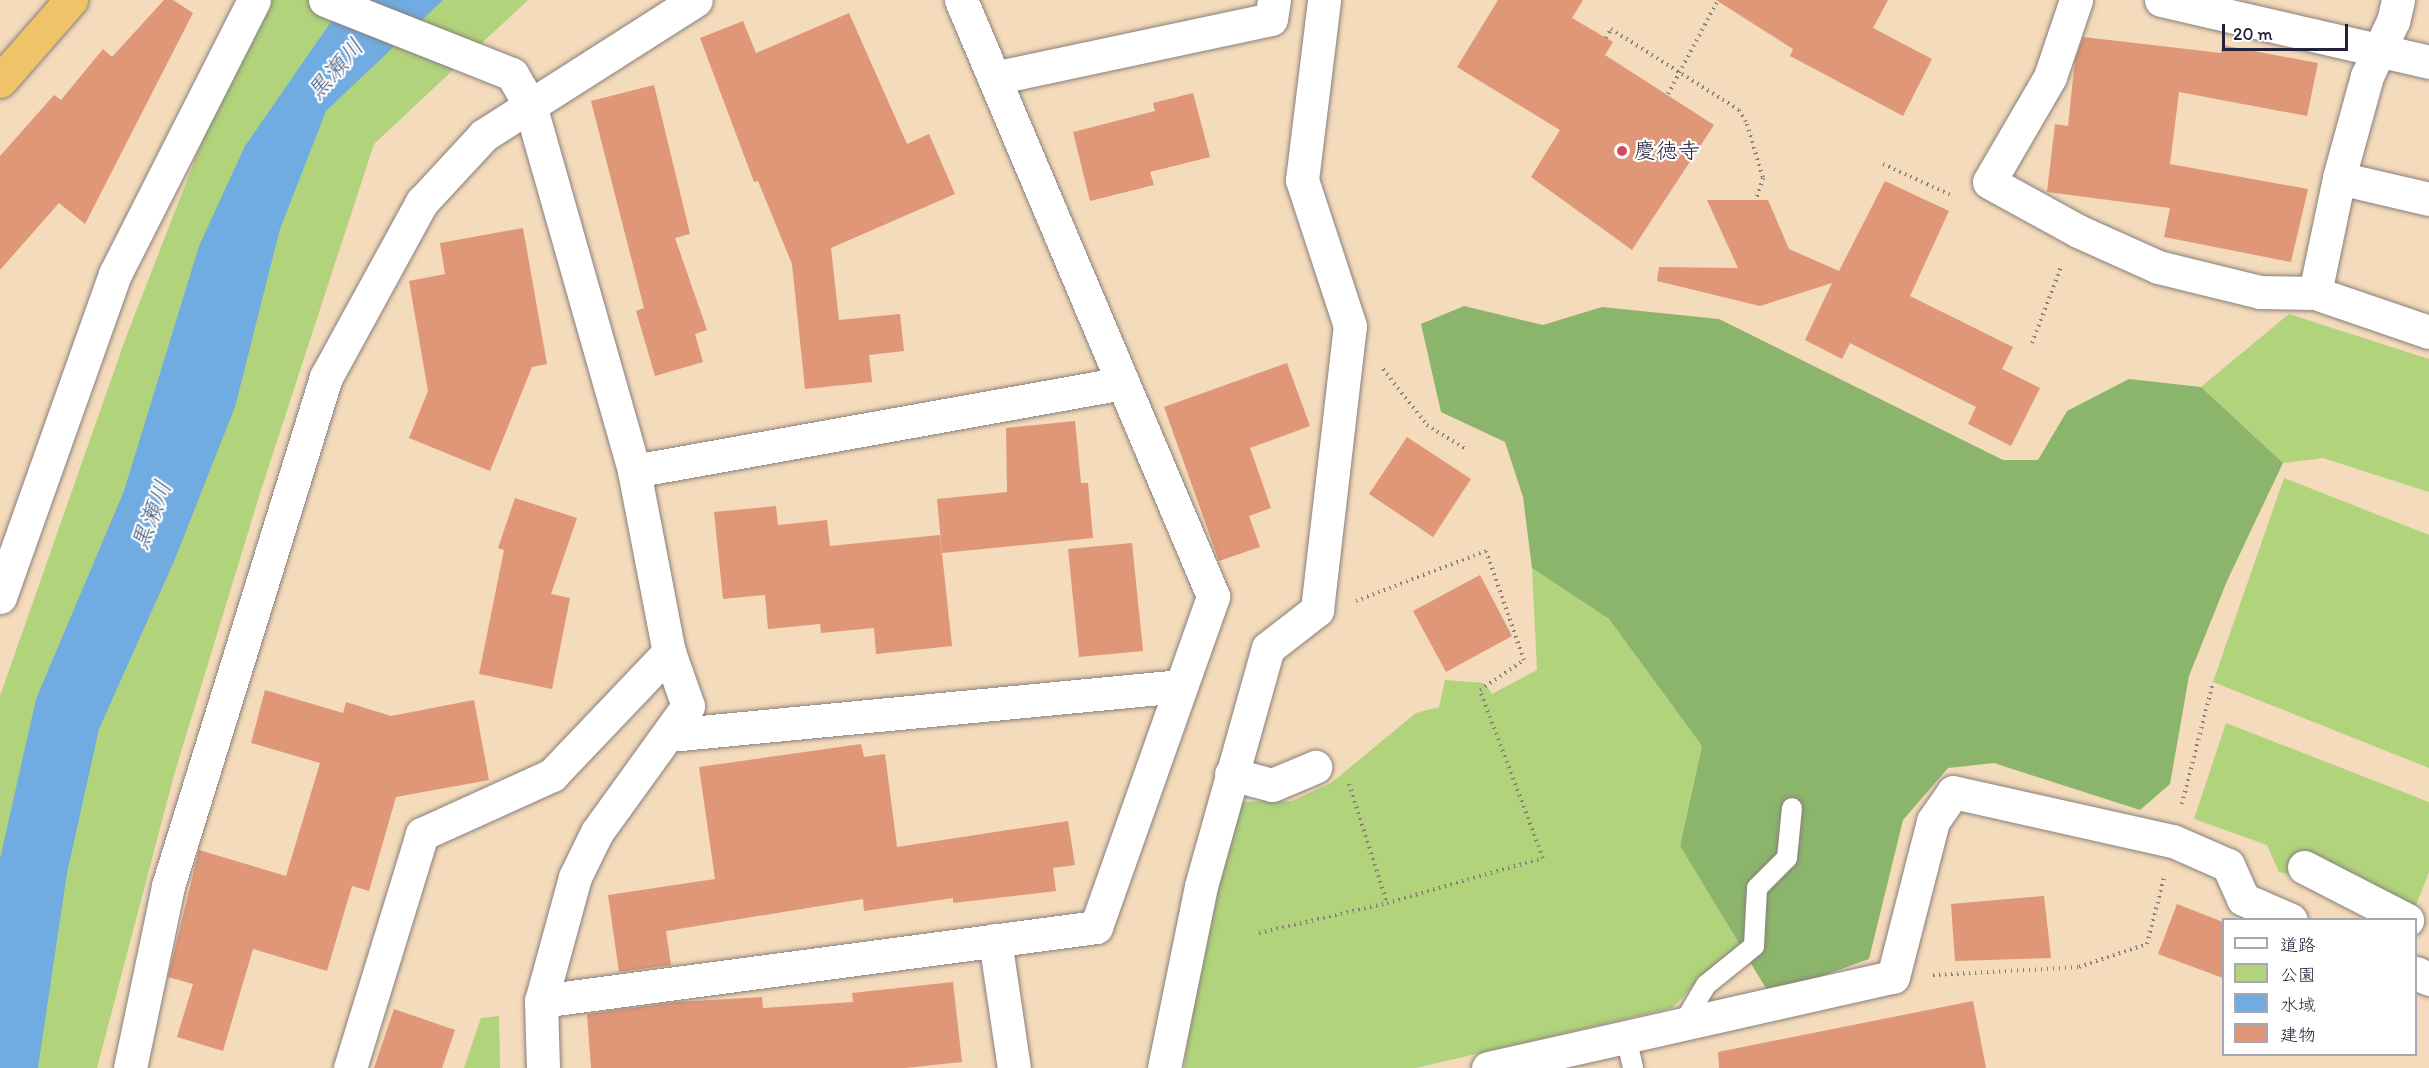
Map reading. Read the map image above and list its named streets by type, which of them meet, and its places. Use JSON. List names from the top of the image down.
{
  "water": ["黒瀬川"],
  "places": ["慶徳寺"],
  "legend": [
    "道路",
    "公園",
    "水域",
    "建物"
  ],
  "scale_bar": "20 m"
}
